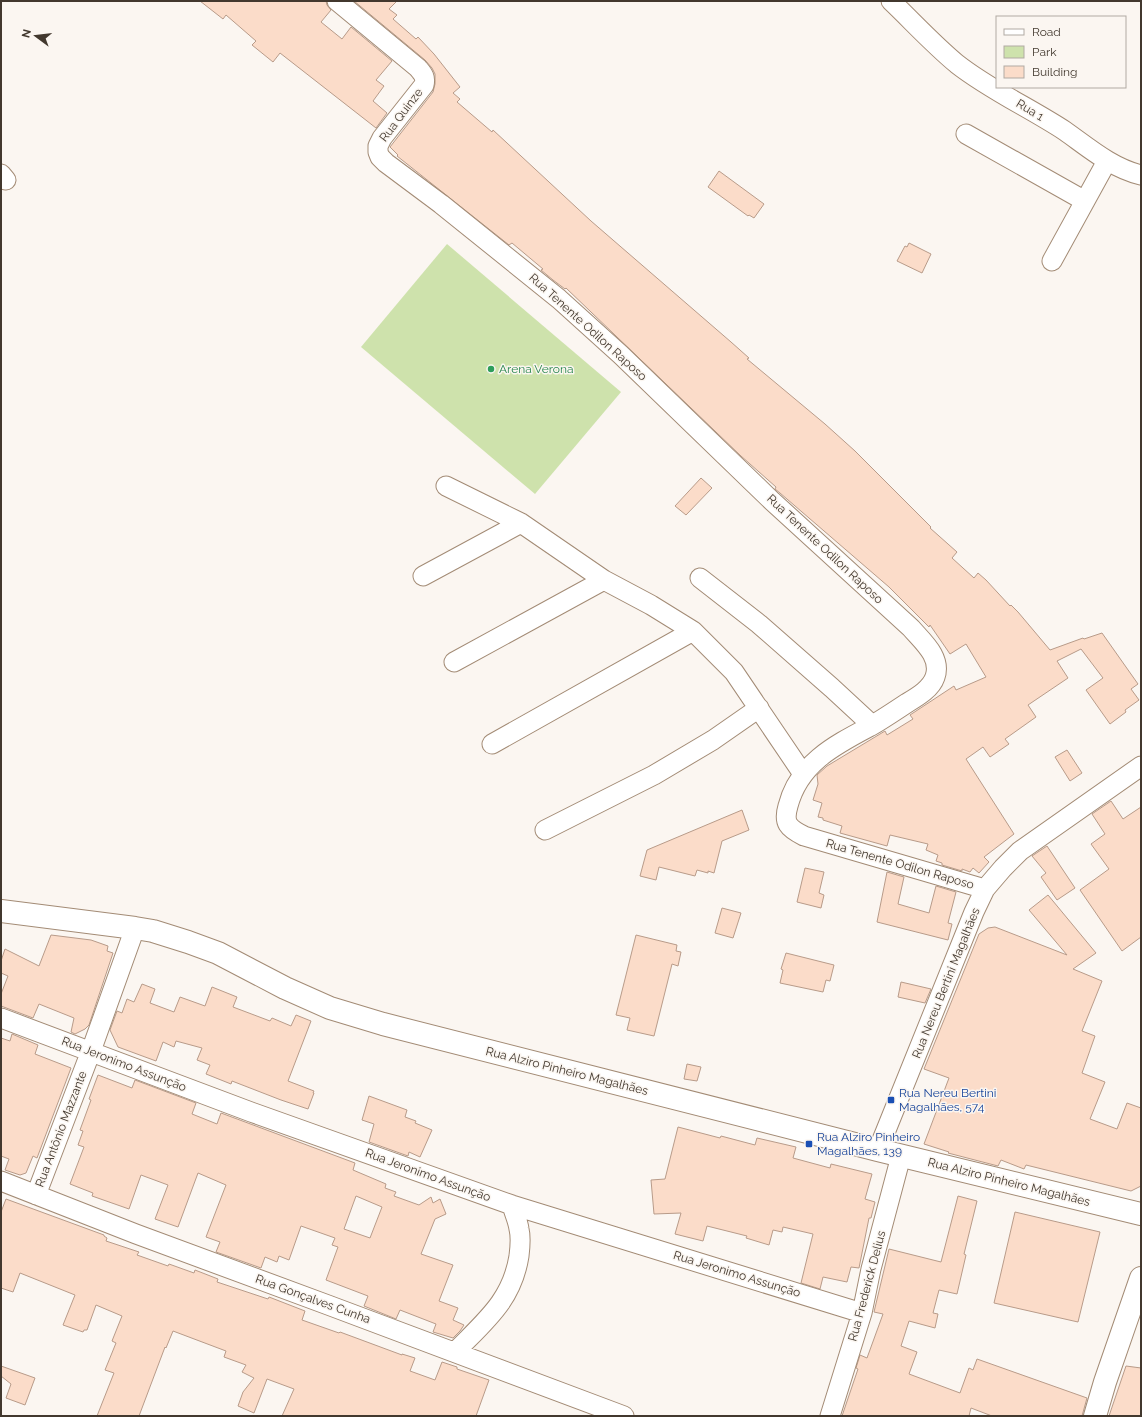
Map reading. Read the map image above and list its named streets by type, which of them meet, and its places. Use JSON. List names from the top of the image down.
{
  "streets": {
    "street": [
      "Rua 1",
      "Rua Quinze",
      "Rua Tenente Odilon Raposo",
      "Rua Nereu Bertini Magalhães",
      "Rua Jeronimo Assunção",
      "Rua Alziro Pinheiro Magalhães",
      "Rua Antônio Mazzante",
      "Rua Frederick Delius",
      "Rua Gonçalves Cunha"
    ]
  },
  "crossings": [
    ["Rua Quinze", "Rua Tenente Odilon Raposo"],
    ["Rua Tenente Odilon Raposo", "Rua Nereu Bertini Magalhães"],
    ["Rua Nereu Bertini Magalhães", "Rua Alziro Pinheiro Magalhães"],
    ["Rua Jeronimo Assunção", "Rua Antônio Mazzante"],
    ["Rua Jeronimo Assunção", "Rua Frederick Delius"],
    ["Rua Alziro Pinheiro Magalhães", "Rua Antônio Mazzante"],
    ["Rua Alziro Pinheiro Magalhães", "Rua Frederick Delius"],
    ["Rua Antônio Mazzante", "Rua Gonçalves Cunha"]
  ],
  "places": {
    "other": ["Arena Verona"],
    "transit": ["Rua Nereu Bertini Magalhães, 574", "Rua Alziro Pinheiro Magalhães, 139"]
  },
  "legend": ["Road", "Park", "Building"],
  "north": "left"
}
